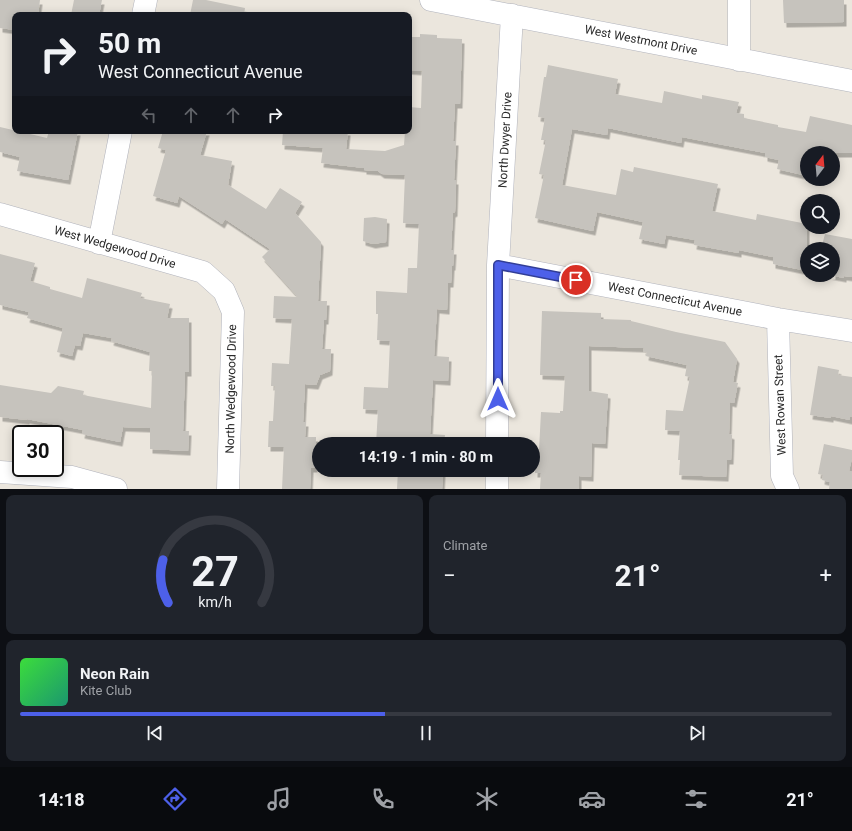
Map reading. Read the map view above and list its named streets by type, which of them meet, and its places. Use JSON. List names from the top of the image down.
{
  "streets": {
    "street": [
      "West Westmont Drive",
      "North Dwyer Drive",
      "West Wedgewood Drive",
      "West Connecticut Avenue",
      "North Wedgewood Drive",
      "West Rowan Street"
    ]
  },
  "crossings": [
    ["West Westmont Drive", "North Dwyer Drive"],
    ["North Dwyer Drive", "West Connecticut Avenue"],
    ["West Wedgewood Drive", "North Wedgewood Drive"],
    ["West Connecticut Avenue", "West Rowan Street"]
  ],
  "north": "top",
  "page": {
    "turn": ["50 m", "West Connecticut Avenue"],
    "limit": "30",
    "trip": "14:19 · 1 min · 80 m",
    "tile": "Climate",
    "heat": ["−", "21°", "+"],
    "song": ["Neon Rain", "Kite Club"],
    "tabs": ["14:18", "21°"],
    "gauge": ["27", "km/h"]
  }
}
